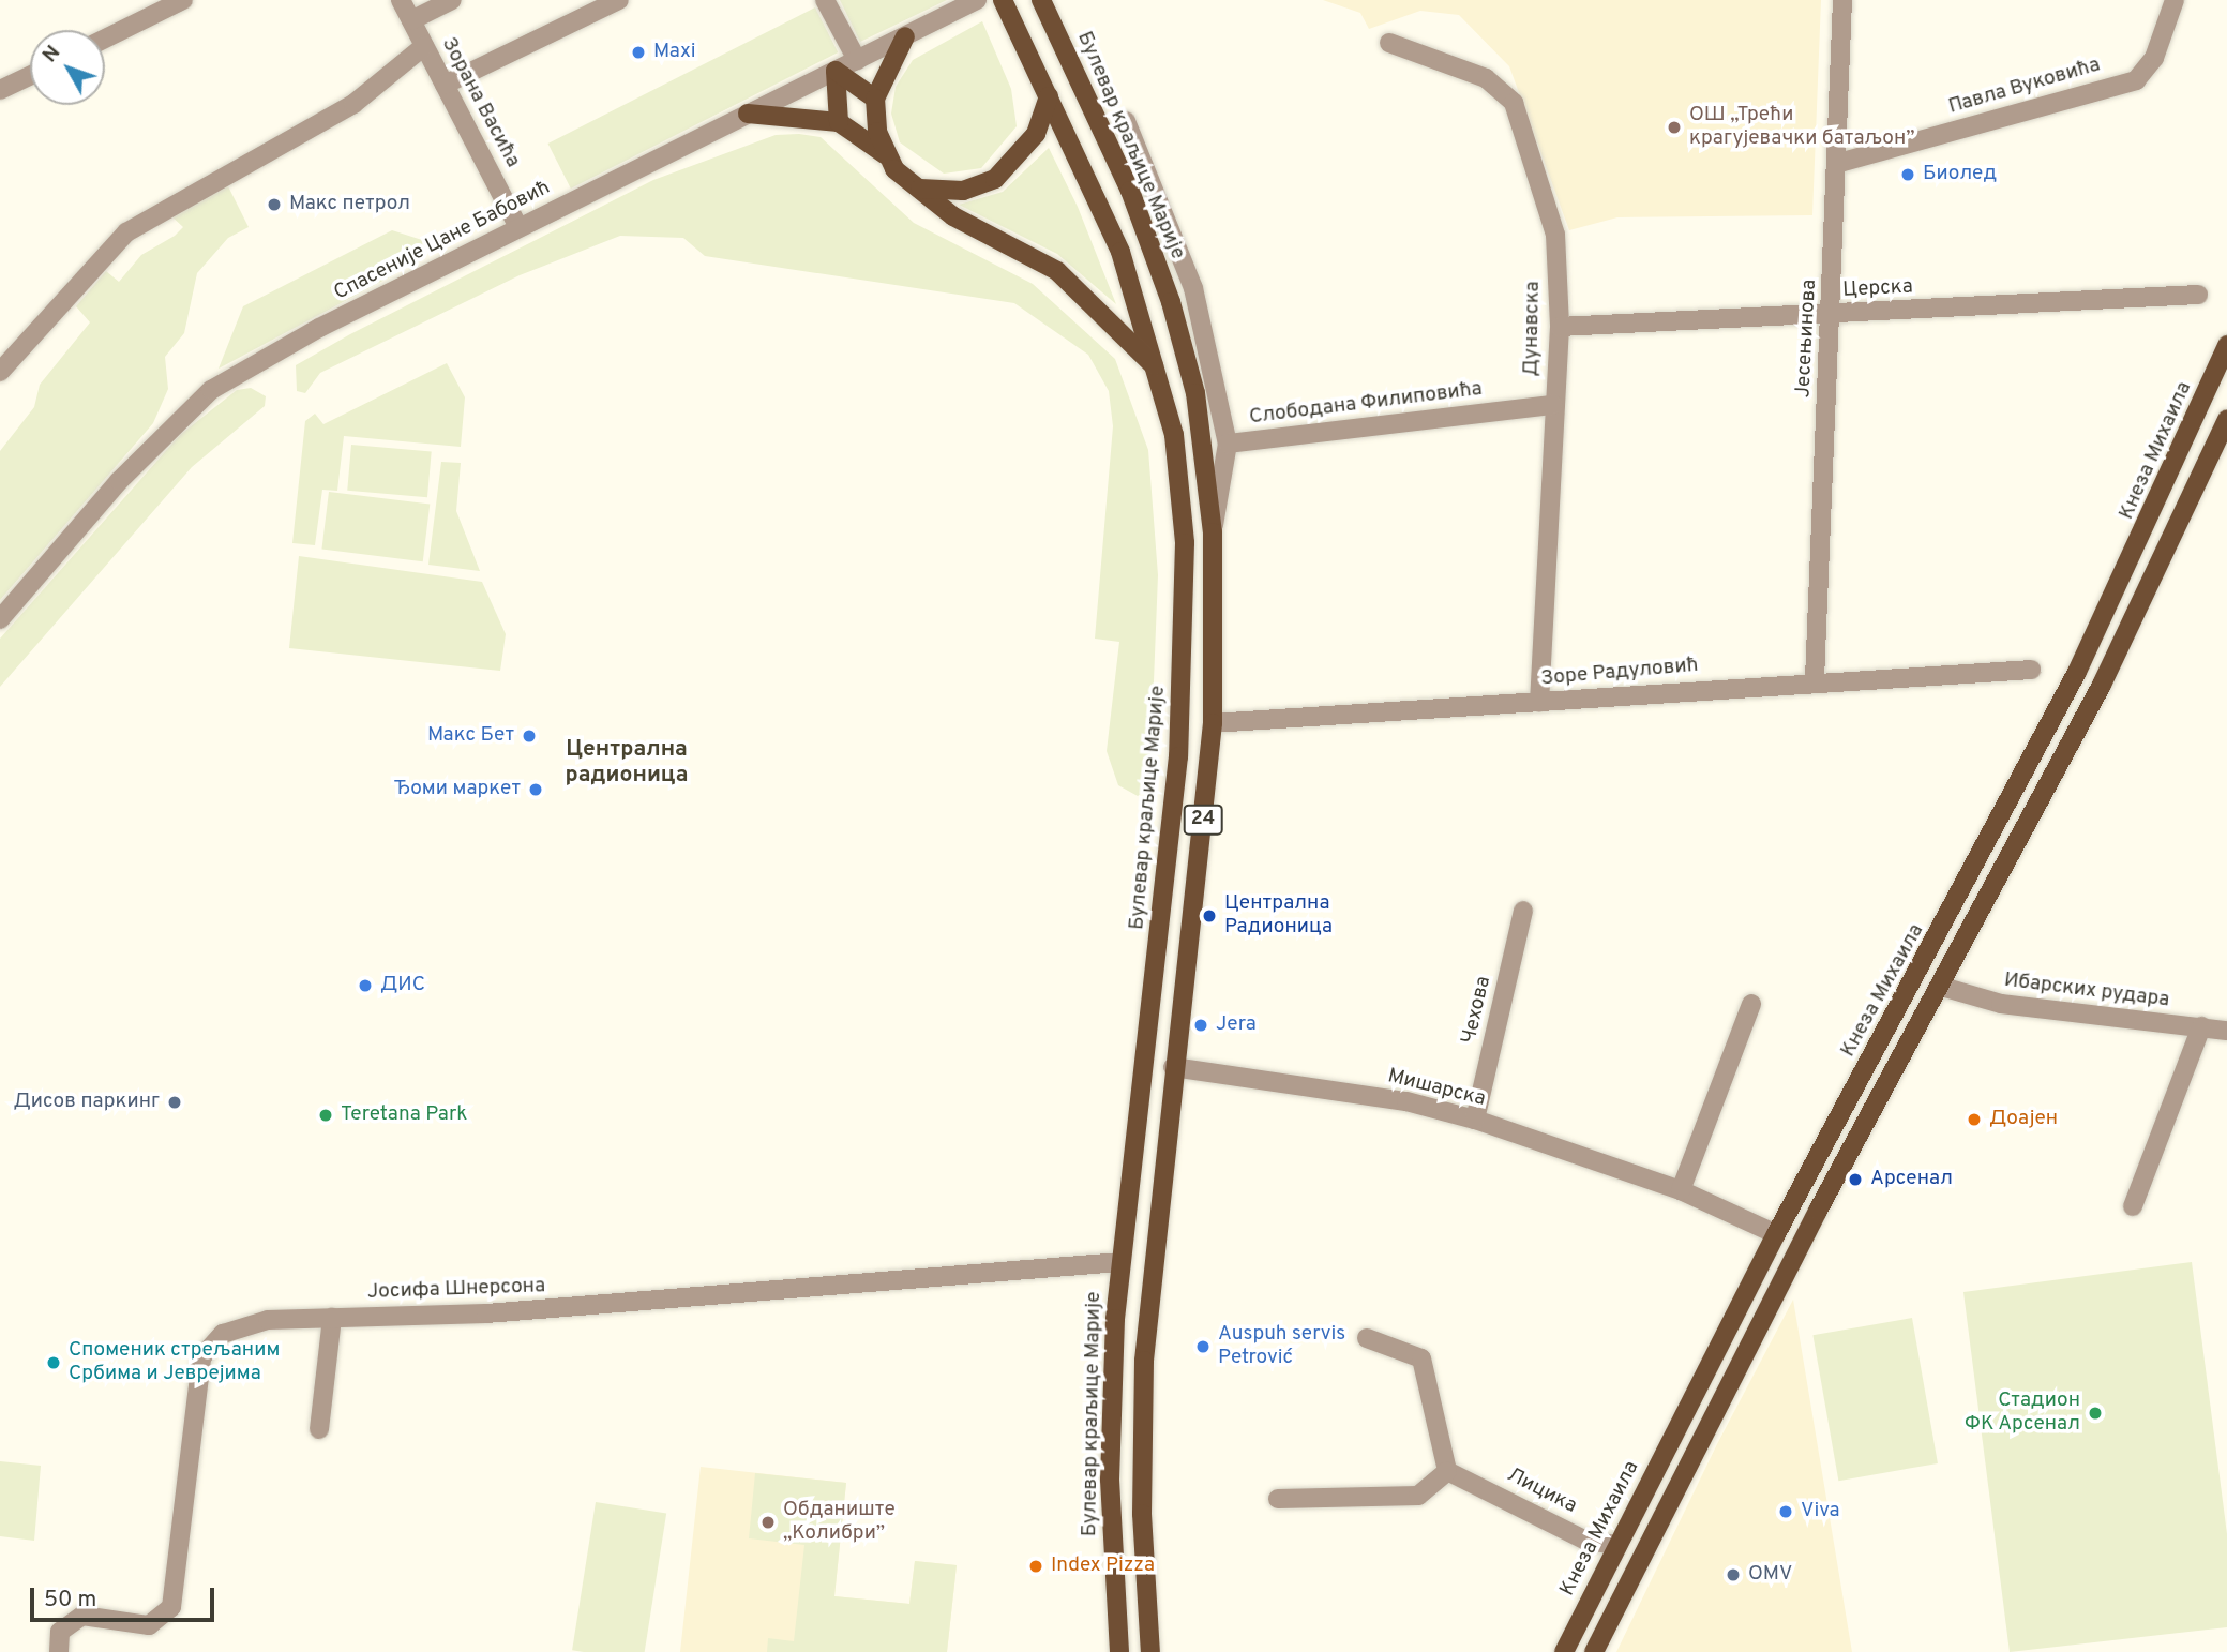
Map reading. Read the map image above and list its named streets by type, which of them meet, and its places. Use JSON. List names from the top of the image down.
{
  "streets": {
    "main road": ["Булевар краљице Марије", "Кнеза Михаила", "24"],
    "street": [
      "Павла Вуковића",
      "Зорана Васића",
      "Спасеније Цане Бабовић",
      "Церска",
      "Дунавска",
      "Јесењинова",
      "Слободана Филиповића",
      "Зоре Радуловић",
      "Ибарских рудара",
      "Чехова",
      "Мишарска",
      "Јосифа Шнерсона",
      "Лицика"
    ]
  },
  "crossings": [
    ["Павла Вуковића", "Јесењинова"],
    ["Зорана Васића", "Спасеније Цане Бабовић"],
    ["Булевар краљице Марије", "Слободана Филиповића"],
    ["Булевар краљице Марије", "Зоре Радуловић"],
    ["Булевар краљице Марије", "Мишарска"],
    ["Булевар краљице Марије", "Јосифа Шнерсона"],
    ["Церска", "Дунавска"],
    ["Церска", "Јесењинова"],
    ["Дунавска", "Слободана Филиповића"],
    ["Дунавска", "Зоре Радуловић"],
    ["Јесењинова", "Зоре Радуловић"],
    ["Кнеза Михаила", "Мишарска"],
    ["Кнеза Михаила", "Лицика"],
    ["Чехова", "Мишарска"]
  ],
  "districts": ["Централна радионица"],
  "places": [
    "Maxi",
    "ОШ „Трећи крагујевачки батаљон”",
    "Биолед",
    "Макс петрол",
    "Макс Бет",
    "Ђоми маркет",
    "Централна Радионица",
    "ДИС",
    "Jera",
    "Дисов паркинг",
    "Teretana Park",
    "Доајен",
    "Арсенал",
    "Auspuh servis Petrović",
    "Споменик стрељаним Србима и Јеврејима",
    "Стадион ФК Арсенал",
    "Viva",
    "Обданиште „Колибри”",
    "Index Pizza",
    "OMV"
  ],
  "scale_bar": "50 m",
  "north": "top left"
}
